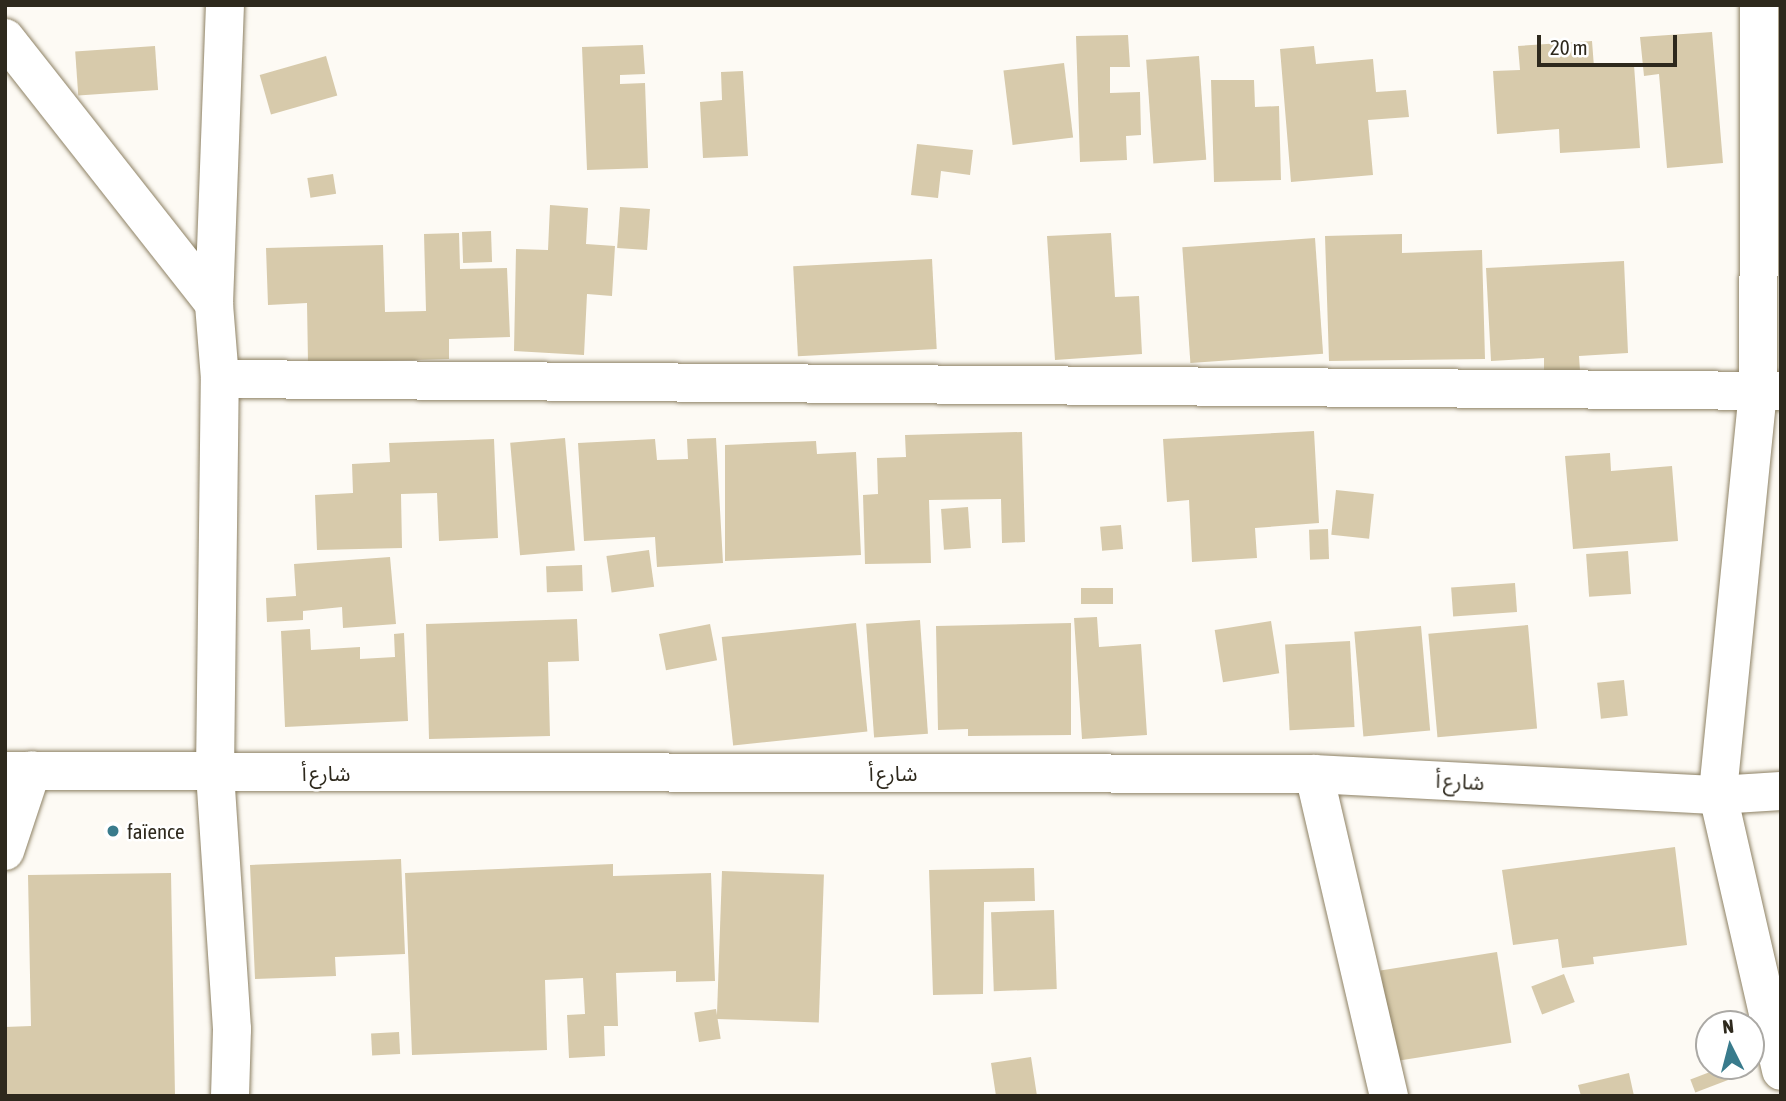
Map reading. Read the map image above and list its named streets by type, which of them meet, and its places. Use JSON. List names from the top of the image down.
{
  "streets": {
    "street": ["شارع أ"]
  },
  "places": ["faïence"],
  "scale_bar": "20 m",
  "north": "top"
}
